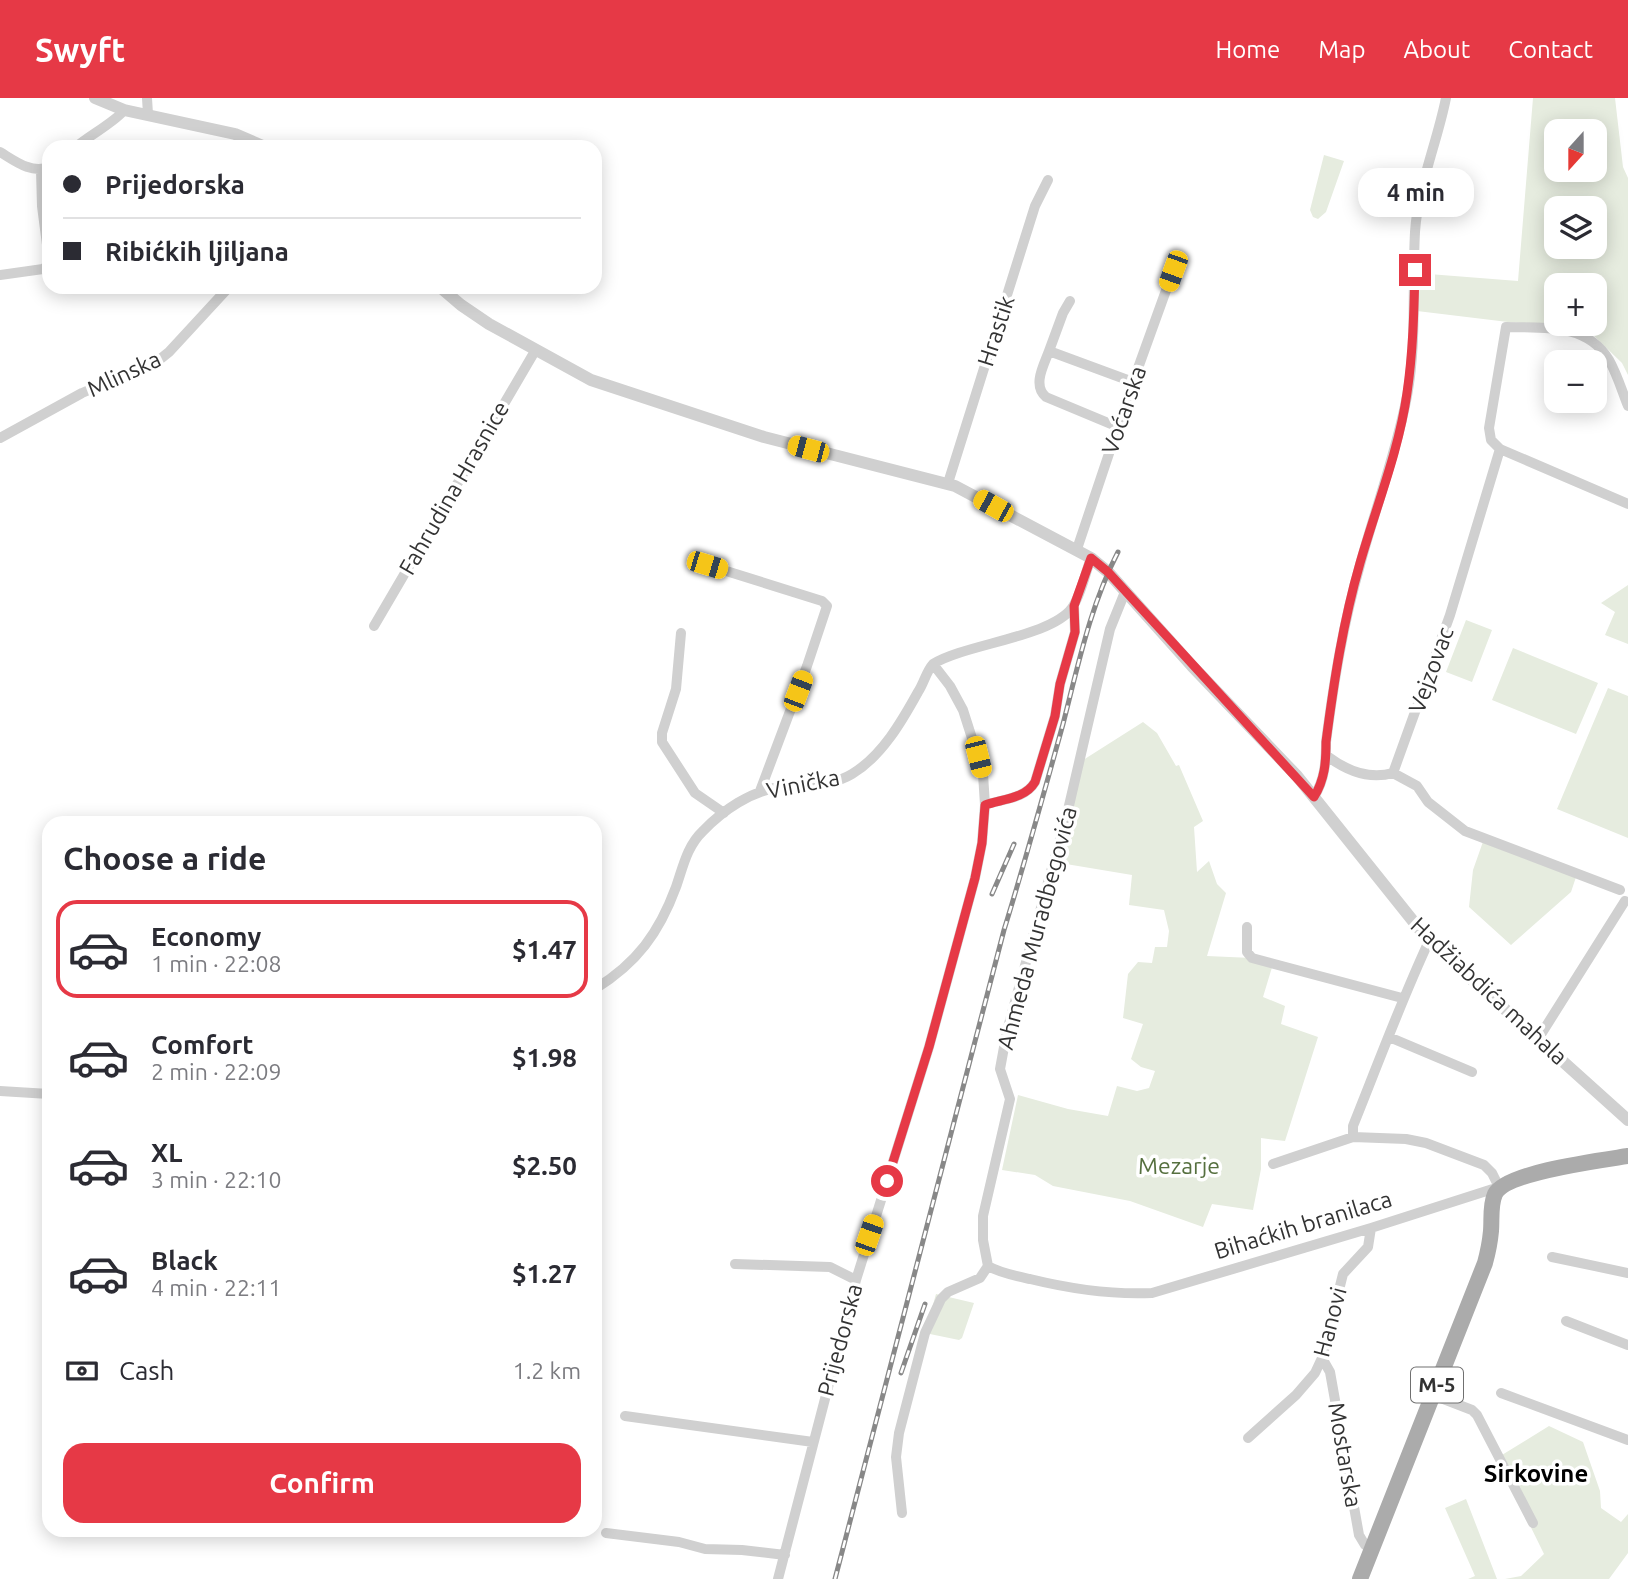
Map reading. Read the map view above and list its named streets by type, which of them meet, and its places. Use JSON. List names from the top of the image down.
{
  "streets": {
    "main road": ["Bihaćkih branilaca", "M-5"],
    "street": [
      "Hrastik",
      "Mlinska",
      "Voćarska",
      "Fahrudina Hrasnice",
      "Vejzovac",
      "Vinička",
      "Ahmeda Muradbegovića",
      "Hadžiabdića mahala",
      "Hanovi",
      "Prijedorska",
      "Mostarska"
    ]
  },
  "crossings": [
    ["Hrastik", "Hadžiabdića mahala"],
    ["Voćarska", "Hadžiabdića mahala"],
    ["Fahrudina Hrasnice", "Hadžiabdića mahala"],
    ["Vinička", "Prijedorska"],
    ["Ahmeda Muradbegovića", "Hadžiabdića mahala"],
    ["Ahmeda Muradbegovića", "Bihaćkih branilaca"],
    ["Bihaćkih branilaca", "Hanovi"],
    ["Bihaćkih branilaca", "M-5"],
    ["Hanovi", "Mostarska"],
    ["M-5", "Mostarska"]
  ],
  "districts": ["Sirkovine"],
  "parks": ["Mezarje"],
  "north": "bottom",
  "page": {
    "header": "Swyft",
    "nav": [
      "Home",
      "Map",
      "About",
      "Contact"
    ],
    "map_buttons": ["+", "−"],
    "banner": ["Prijedorska", "Ribićkih ljiljana"],
    "bubble": "4 min",
    "heading": "Choose a ride",
    "list": [
      {
        "name": "Economy",
        "note": "1 min · 22:08",
        "value": "$1.47"
      },
      {
        "name": "Comfort",
        "note": "2 min · 22:09",
        "value": "$1.98"
      },
      {
        "name": "XL",
        "note": "3 min · 22:10",
        "value": "$2.50"
      },
      {
        "name": "Black",
        "note": "4 min · 22:11",
        "value": "$1.27"
      }
    ],
    "pay": ["Cash", "1.2 km"],
    "buttons": "Confirm"
  }
}
